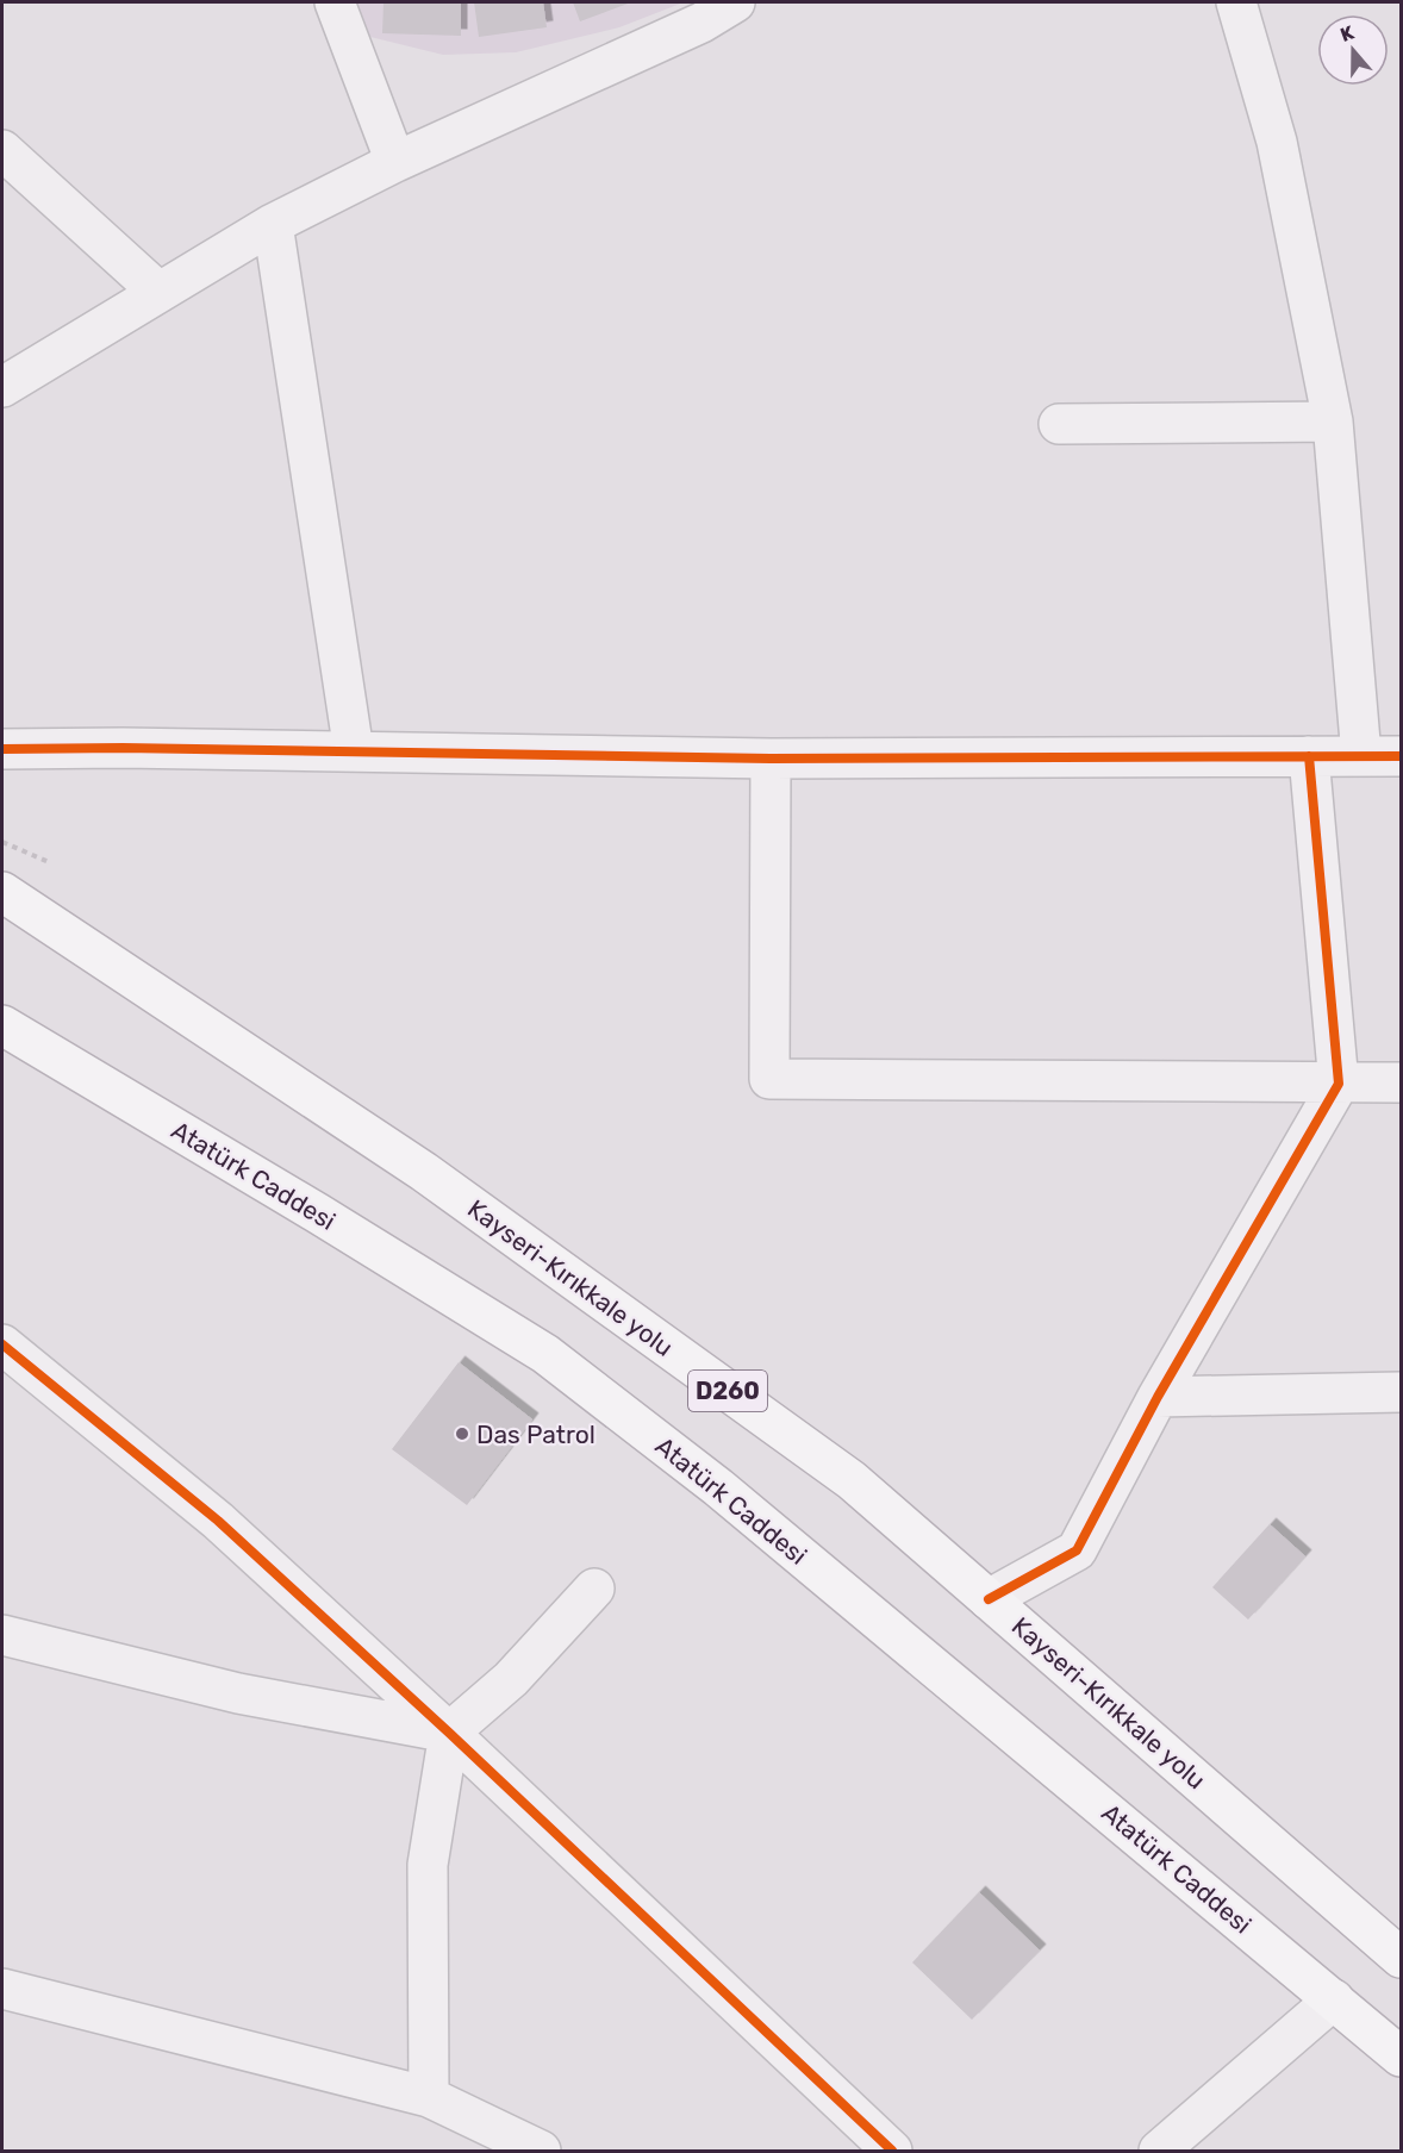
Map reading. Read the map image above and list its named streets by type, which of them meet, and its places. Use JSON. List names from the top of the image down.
{
  "streets": {
    "highway": ["Atatürk Caddesi", "Kayseri-Kırıkkale yolu", "D260"]
  },
  "places": ["Das Patrol"],
  "north": "top"
}
